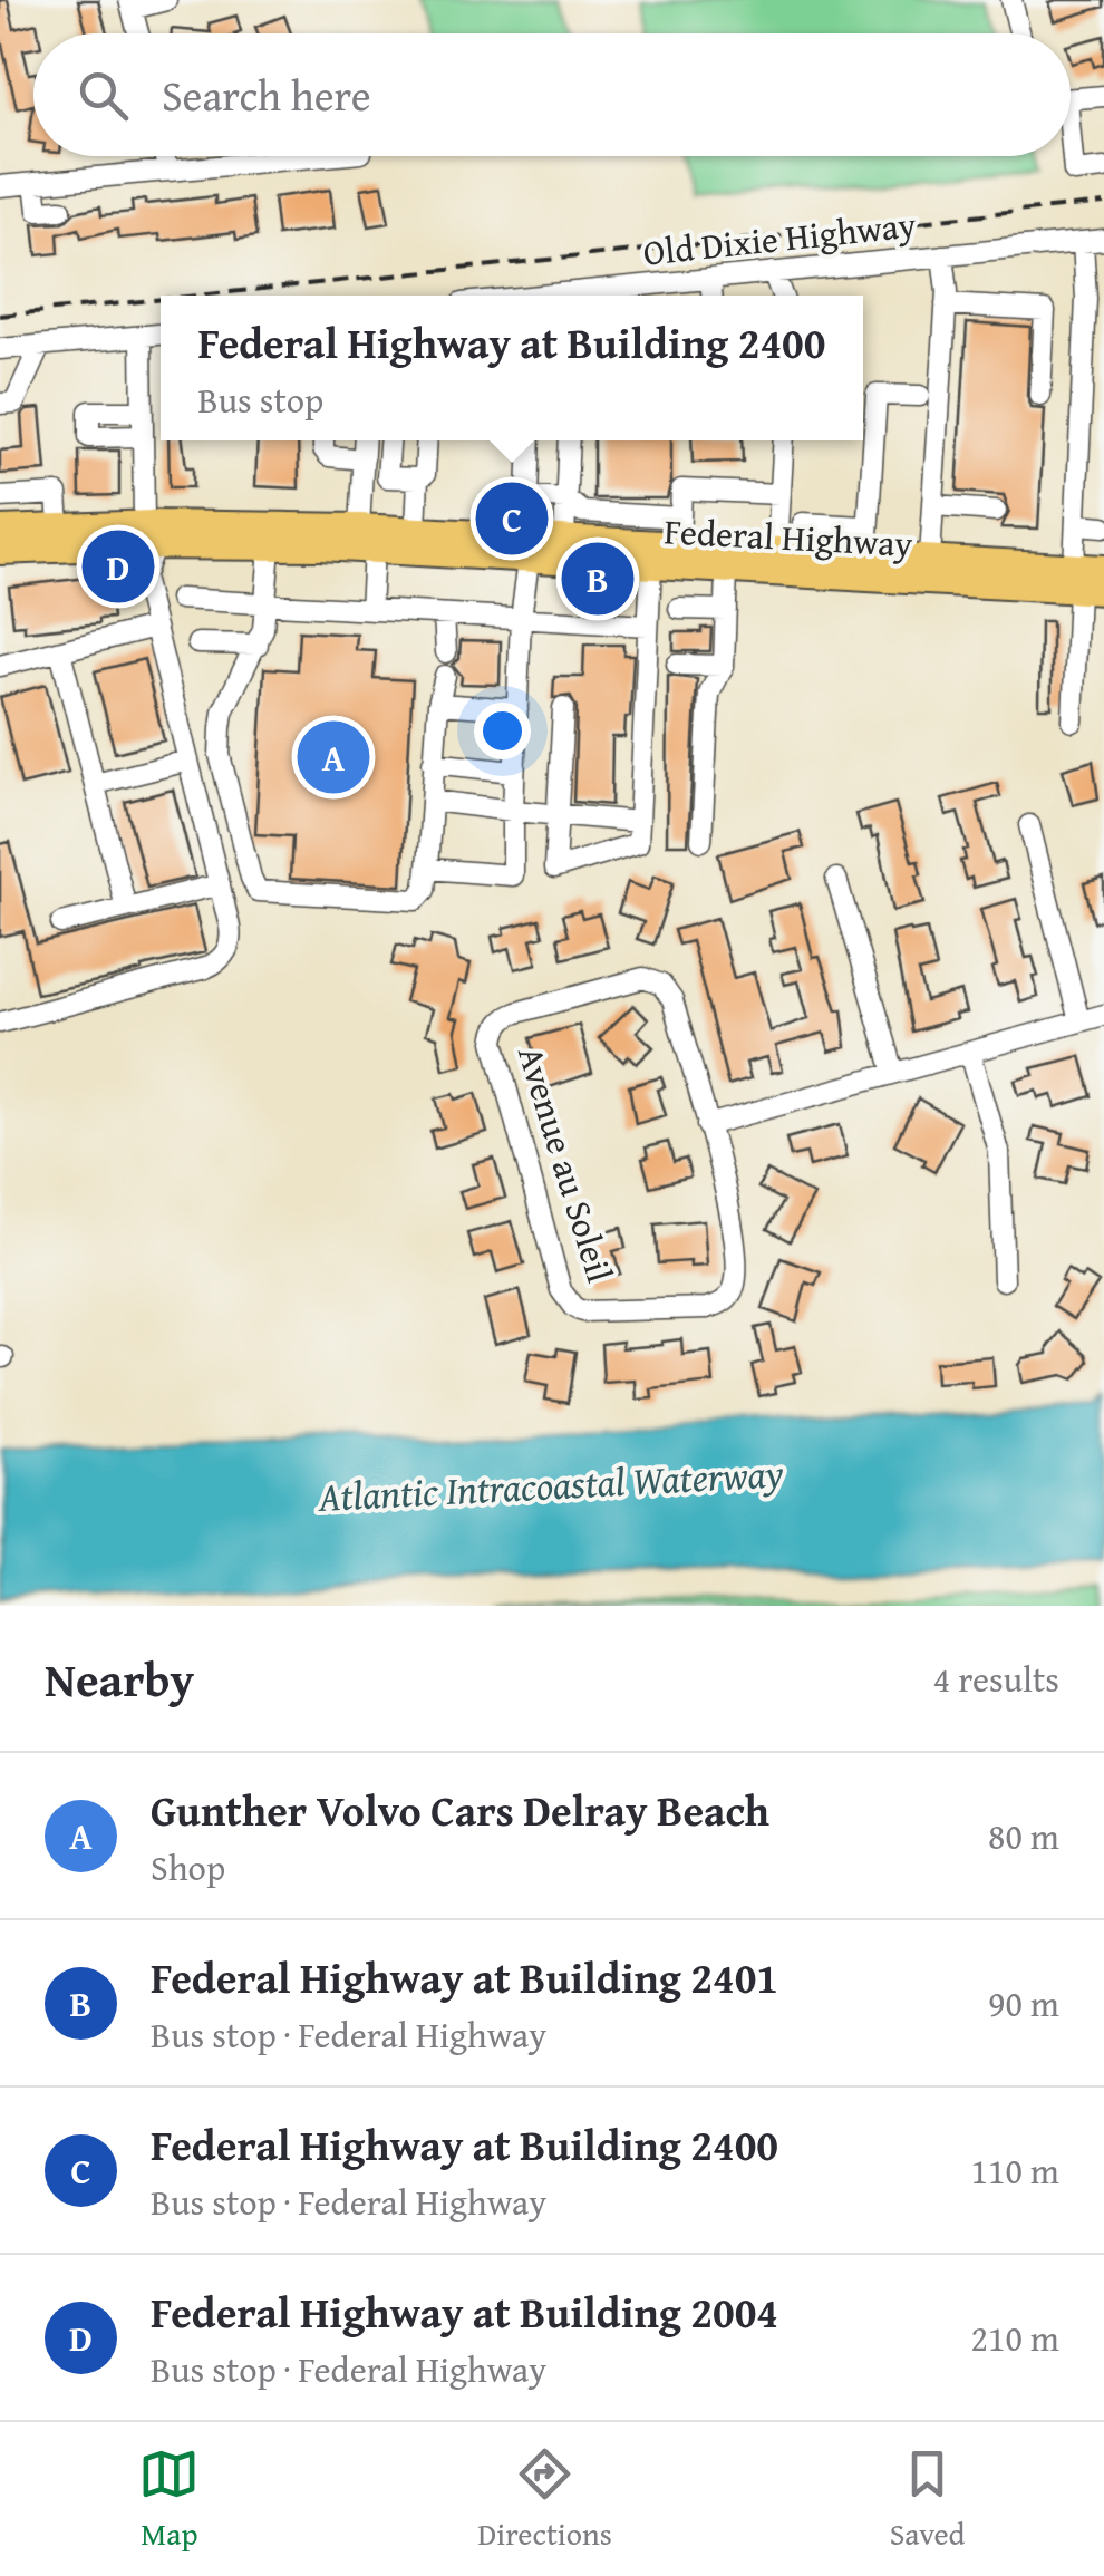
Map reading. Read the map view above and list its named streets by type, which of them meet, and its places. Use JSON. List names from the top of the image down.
{
  "streets": {
    "main road": ["Federal Highway"],
    "street": ["Old Dixie Highway", "Avenue au Soleil"]
  },
  "water": ["Atlantic Intracoastal Waterway"],
  "page": {
    "search": "Search here",
    "popup": ["Federal Highway at Building 2400", "Bus stop"],
    "pins": [
      "C",
      "D",
      "B",
      "A"
    ],
    "heading": ["Nearby", "4 results"],
    "list": [
      {
        "mark": "A",
        "name": "Gunther Volvo Cars Delray Beach",
        "note": "Shop",
        "value": "80 m"
      },
      {
        "mark": "B",
        "name": "Federal Highway at Building 2401",
        "note": "Bus stop · Federal Highway",
        "value": "90 m"
      },
      {
        "mark": "C",
        "name": "Federal Highway at Building 2400",
        "note": "Bus stop · Federal Highway",
        "value": "110 m"
      },
      {
        "mark": "D",
        "name": "Federal Highway at Building 2004",
        "note": "Bus stop · Federal Highway",
        "value": "210 m"
      }
    ],
    "nav": ["Map", "Directions", "Saved"]
  }
}
